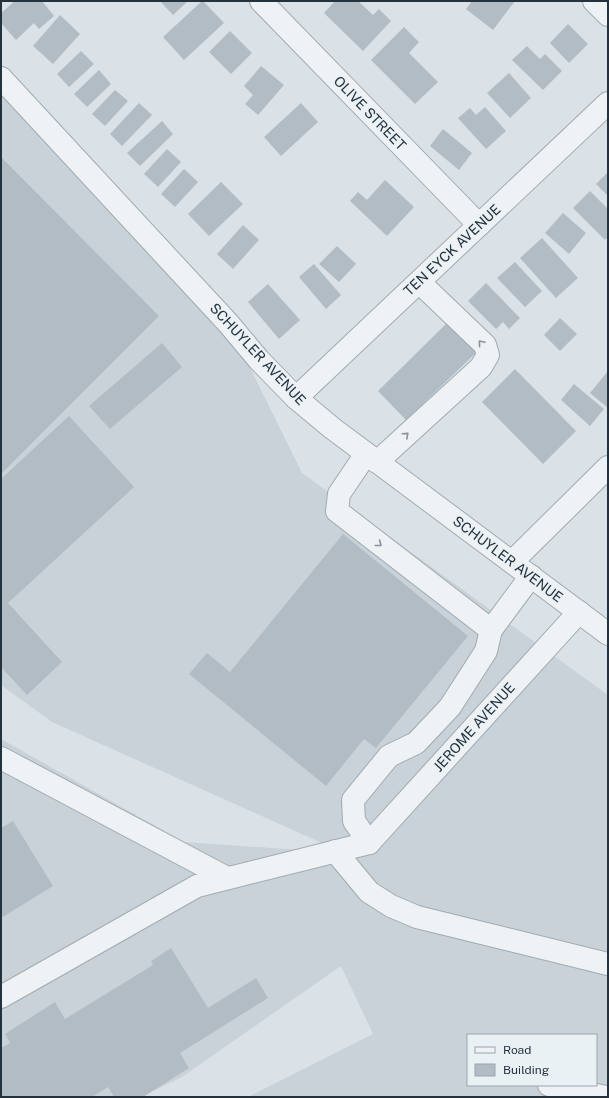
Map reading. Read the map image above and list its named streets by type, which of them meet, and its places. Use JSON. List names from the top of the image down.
{
  "streets": {
    "street": [
      "OLIVE STREET",
      "TEN EYCK AVENUE",
      "SCHUYLER AVENUE",
      "JEROME AVENUE"
    ]
  },
  "crossings": [
    ["OLIVE STREET", "TEN EYCK AVENUE"],
    ["TEN EYCK AVENUE", "SCHUYLER AVENUE"],
    ["SCHUYLER AVENUE", "JEROME AVENUE"]
  ],
  "legend": ["Road", "Building"]
}
